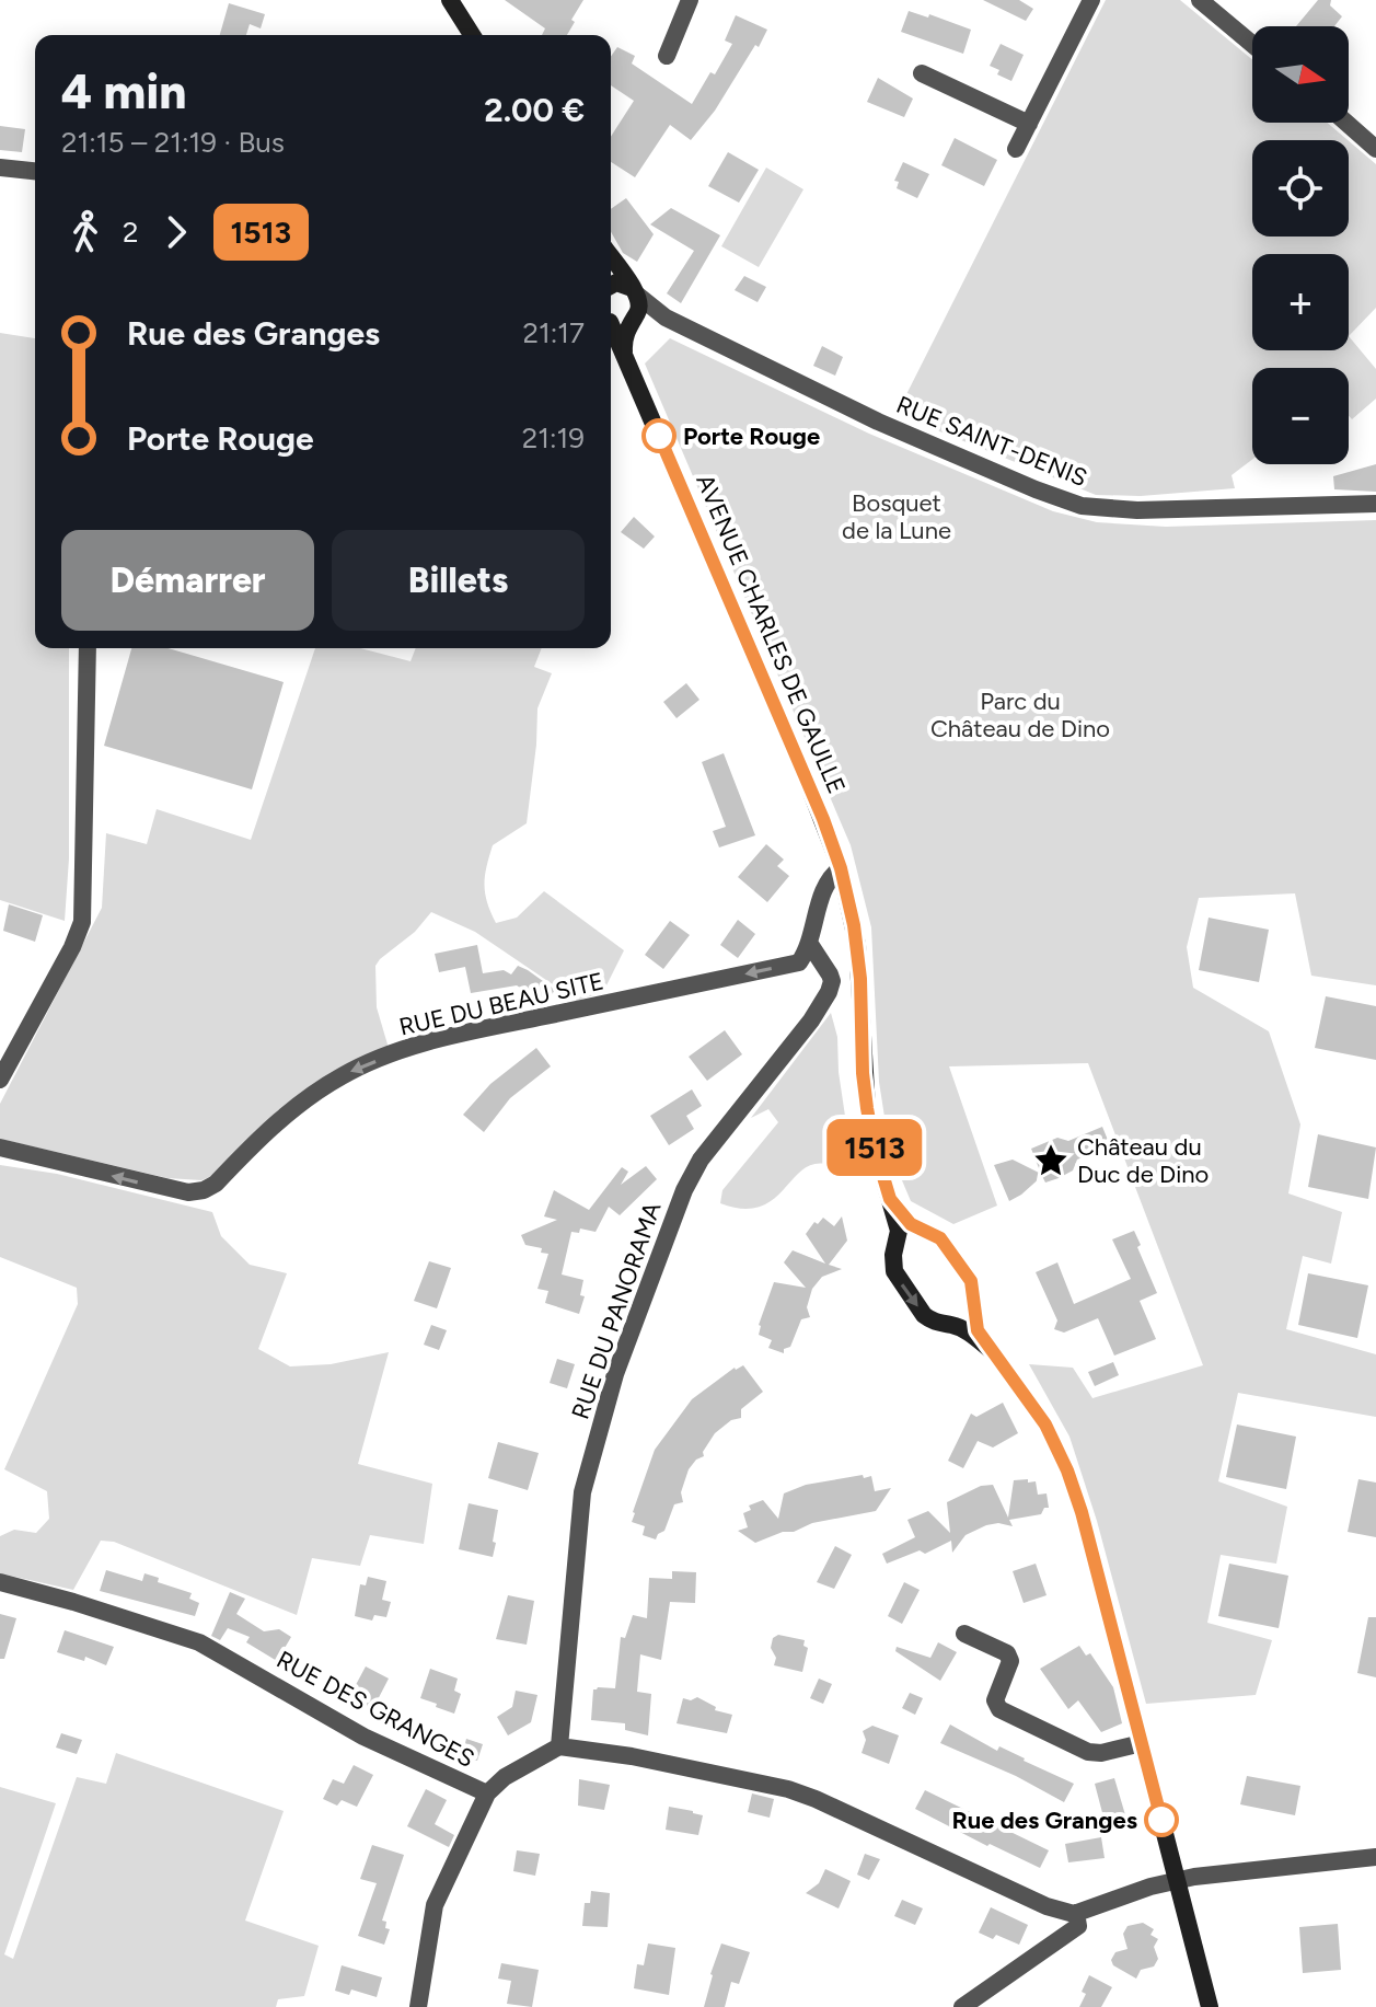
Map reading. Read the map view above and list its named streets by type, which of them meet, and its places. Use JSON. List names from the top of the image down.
{
  "streets": {
    "main road": ["AVENUE CHARLES DE GAULLE"],
    "street": [
      "RUE SAINT-DENIS",
      "RUE DU BEAU SITE",
      "RUE DU PANORAMA",
      "RUE DES GRANGES"
    ]
  },
  "crossings": [
    ["RUE DU BEAU SITE", "RUE DU PANORAMA"],
    ["RUE DU PANORAMA", "RUE DES GRANGES"]
  ],
  "one_way": ["RUE DU BEAU SITE"],
  "parks": ["Bosquet de la Lune", "Parc du Château de Dino"],
  "places": {
    "other": ["Porte Rouge", "Rue des Granges"],
    "place": ["Château du Duc de Dino"]
  },
  "lines": ["bus line 1513"],
  "north": "right",
  "page": {
    "on_map": "1513",
    "map_buttons": ["+", "−"],
    "heading": ["4 min", "21:15 – 21:19 · Bus", "2.00 €"],
    "legs": ["2", "1513"],
    "list": [
      {
        "name": "Rue des Granges",
        "value": "21:17"
      },
      {
        "name": "Porte Rouge",
        "value": "21:19"
      }
    ],
    "buttons": ["Démarrer", "Billets"]
  }
}
